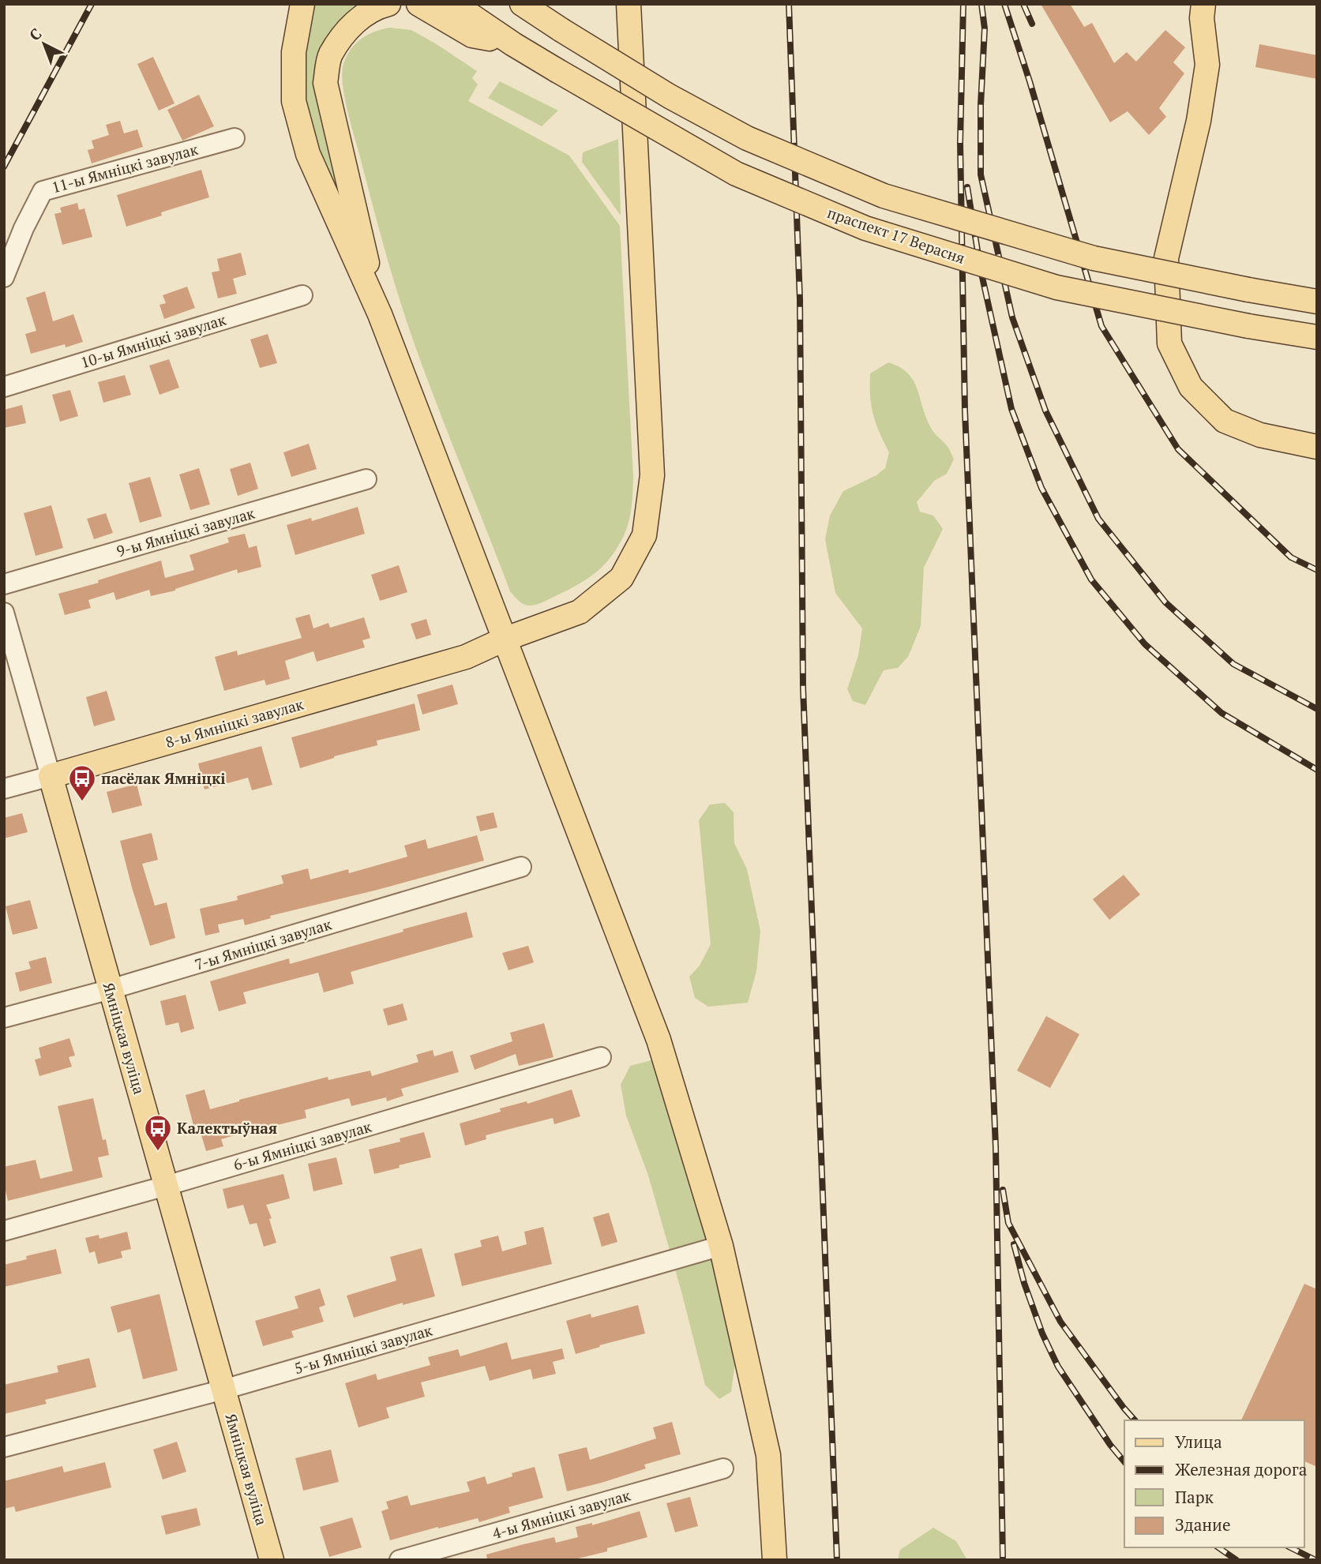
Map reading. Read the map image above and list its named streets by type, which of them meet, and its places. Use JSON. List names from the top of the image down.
{
  "streets": {
    "main road": ["праспект 17 Верасня", "8-ы Ямніцкі завулак", "Ямніцкая вуліца"],
    "street": [
      "11-ы Ямніцкі завулак",
      "10-ы Ямніцкі завулак",
      "9-ы Ямніцкі завулак",
      "7-ы Ямніцкі завулак",
      "6-ы Ямніцкі завулак",
      "5-ы Ямніцкі завулак",
      "4-ы Ямніцкі завулак"
    ]
  },
  "crossings": [
    ["8-ы Ямніцкі завулак", "Ямніцкая вуліца"],
    ["7-ы Ямніцкі завулак", "Ямніцкая вуліца"],
    ["Ямніцкая вуліца", "6-ы Ямніцкі завулак"],
    ["Ямніцкая вуліца", "5-ы Ямніцкі завулак"]
  ],
  "places": {
    "bus stop": ["пасёлак Ямніцкі", "Калектыўная"]
  },
  "legend": [
    "Улица",
    "Железная дорога",
    "Парк",
    "Здание"
  ],
  "north": "top left"
}
